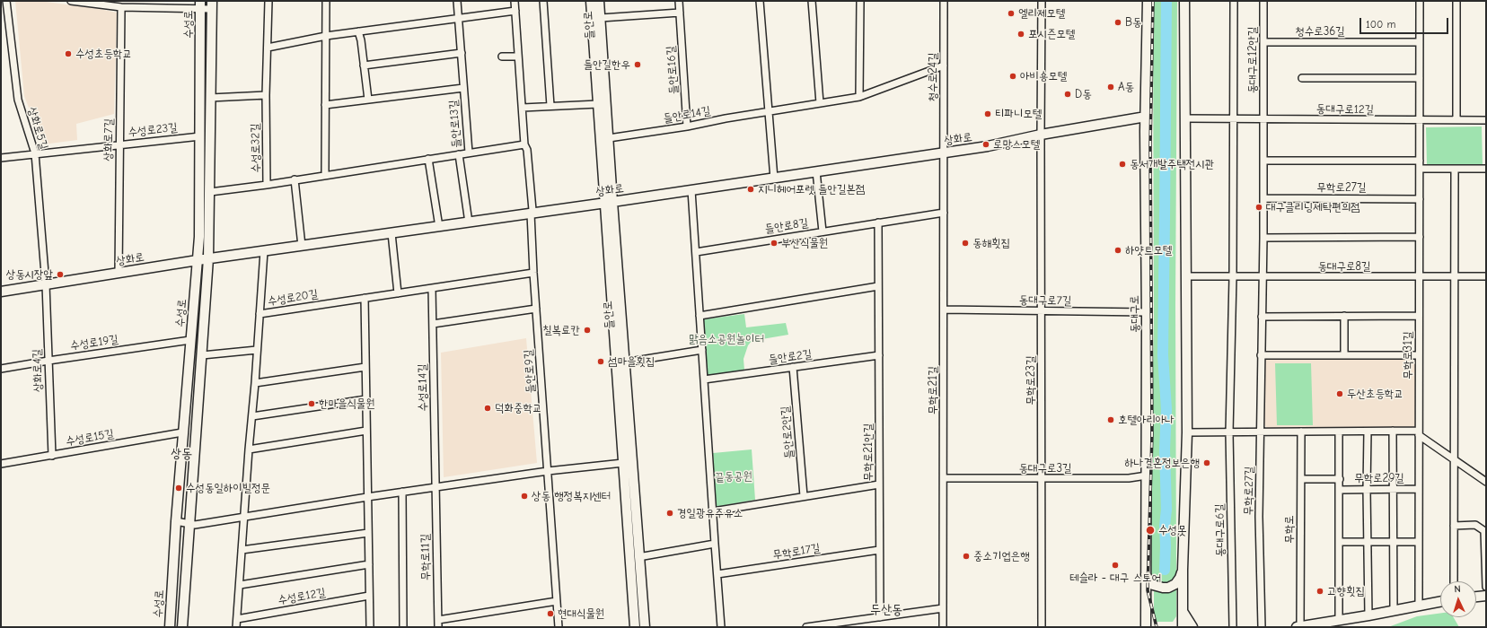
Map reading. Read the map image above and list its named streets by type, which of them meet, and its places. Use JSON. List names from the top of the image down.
{
  "streets": {
    "main road": [
      "수성로",
      "들안로",
      "상화로",
      "동대구로",
      "무학로"
    ],
    "street": [
      "청수로36길",
      "동대구로12안길",
      "들안로16길",
      "청수로24길",
      "동대구로12길",
      "들안로14길",
      "들안로13길",
      "상화로5길",
      "수성로23길",
      "상화로7길",
      "수성로32길",
      "무학로27길",
      "들안로8길",
      "동대구로8길",
      "수성로20길",
      "동대구로7길",
      "수성로19길",
      "무학로31길",
      "들안로2길",
      "상화로4길",
      "들안로9길",
      "무학로23길",
      "수성로14길",
      "무학로21길",
      "들안로2안길",
      "수성로15길",
      "무학로21안길",
      "동대구로3길",
      "무학로29길",
      "동대구로6길",
      "무학로17길",
      "무학로11길",
      "수성로12길"
    ]
  },
  "crossings": [
    ["수성로", "수성로23길"],
    ["수성로", "상화로"],
    ["수성로", "수성로19길"],
    ["수성로", "수성로15길"],
    ["들안로", "들안로14길"],
    ["들안로", "상화로"],
    ["청수로36길", "동대구로12안길"],
    ["동대구로12안길", "동대구로12길"],
    ["동대구로12안길", "무학로27길"],
    ["들안로16길", "들안로14길"],
    ["청수로24길", "들안로14길"],
    ["청수로24길", "상화로"],
    ["청수로24길", "무학로21길"],
    ["동대구로12길", "무학로27길"],
    ["동대구로12길", "무학로31길"],
    ["들안로13길", "수성로32길"],
    ["상화로5길", "수성로23길"],
    ["상화로5길", "상화로"],
    ["상화로5길", "상화로4길"],
    ["수성로23길", "상화로7길"],
    ["상화로", "상화로7길"],
    ["상화로", "동대구로"],
    ["상화로", "상화로4길"],
    ["상화로", "무학로23길"],
    ["상화로", "무학로21길"],
    ["무학로27길", "동대구로8길"],
    ["무학로27길", "무학로31길"],
    ["들안로8길", "무학로21길"],
    ["들안로8길", "무학로21안길"],
    ["동대구로8길", "무학로31길"],
    ["동대구로8길", "동대구로6길"],
    ["수성로20길", "수성로14길"],
    ["동대구로7길", "동대구로"],
    ["동대구로7길", "무학로23길"],
    ["동대구로7길", "무학로21길"],
    ["동대구로", "동대구로3길"],
    ["수성로19길", "상화로4길"],
    ["무학로31길", "무학로29길"],
    ["무학로31길", "무학로"],
    ["들안로2길", "들안로2안길"],
    ["들안로2길", "무학로21안길"],
    ["상화로4길", "수성로15길"],
    ["무학로23길", "동대구로3길"],
    ["수성로14길", "무학로11길"],
    ["무학로21길", "동대구로3길"],
    ["무학로21안길", "무학로17길"],
    ["무학로29길", "무학로"]
  ],
  "districts": ["상동", "두산동"],
  "parks": ["맑음소공원놀이터", "끝동공원"],
  "places": [
    "엘리제모텔",
    "B동",
    "포시즌모텔",
    "수성초등학교",
    "들안길한우",
    "아비숑모텔",
    "A동",
    "D동",
    "티파니모텔",
    "로망스모텔",
    "동서개발주택전시관",
    "지니헤어포렛 들안길본점",
    "대구클리닝세탁편의점",
    "부산식물원",
    "동해횟집",
    "하얏트모텔",
    "상동시장앞",
    "칠복료칸",
    "섬마을횟집",
    "두산초등학교",
    "한마을식물원",
    "덕화중학교",
    "호텔아리아나",
    "하나결혼정보은행",
    "수성동일하이빌정문",
    "상동 행정복지센터",
    "경일광유주유소",
    "수성못",
    "중소기업은행",
    "테슬라 - 대구 스토어",
    "고향횟집",
    "현대식물원"
  ],
  "scale_bar": "100 m",
  "north": "top"
}
